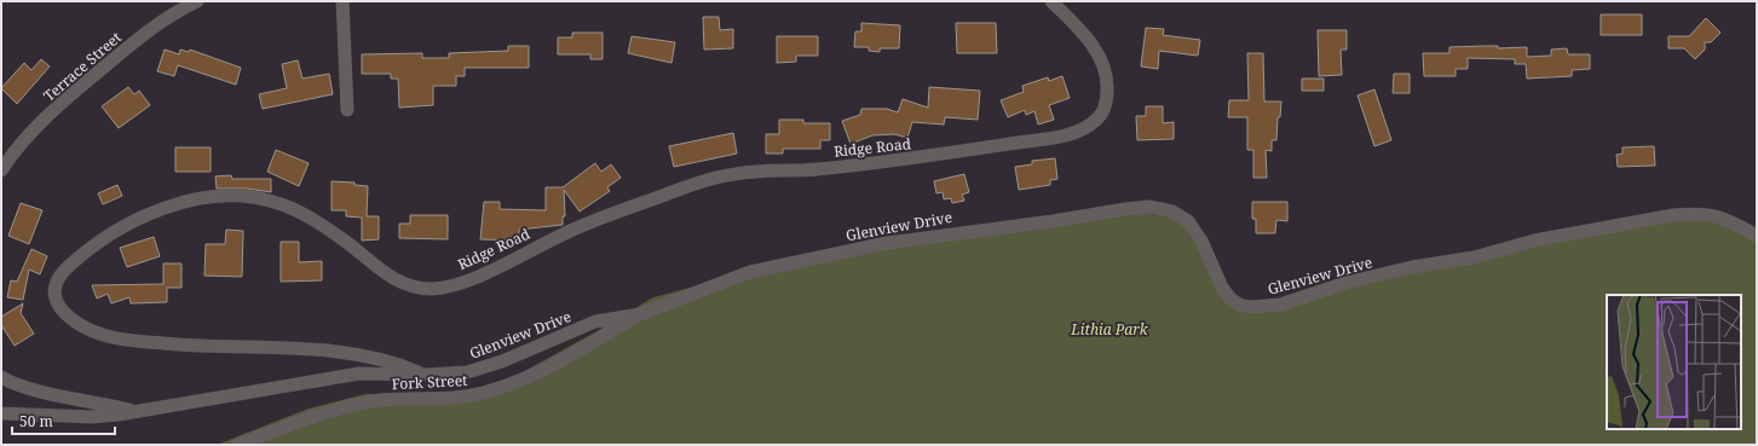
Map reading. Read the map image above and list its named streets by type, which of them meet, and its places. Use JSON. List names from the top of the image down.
{
  "streets": {
    "street": [
      "Terrace Street",
      "Ridge Road",
      "Glenview Drive",
      "Fork Street"
    ]
  },
  "crossings": [
    ["Ridge Road", "Glenview Drive"],
    ["Glenview Drive", "Fork Street"]
  ],
  "parks": ["Lithia Park"],
  "scale_bar": "50 m"
}
